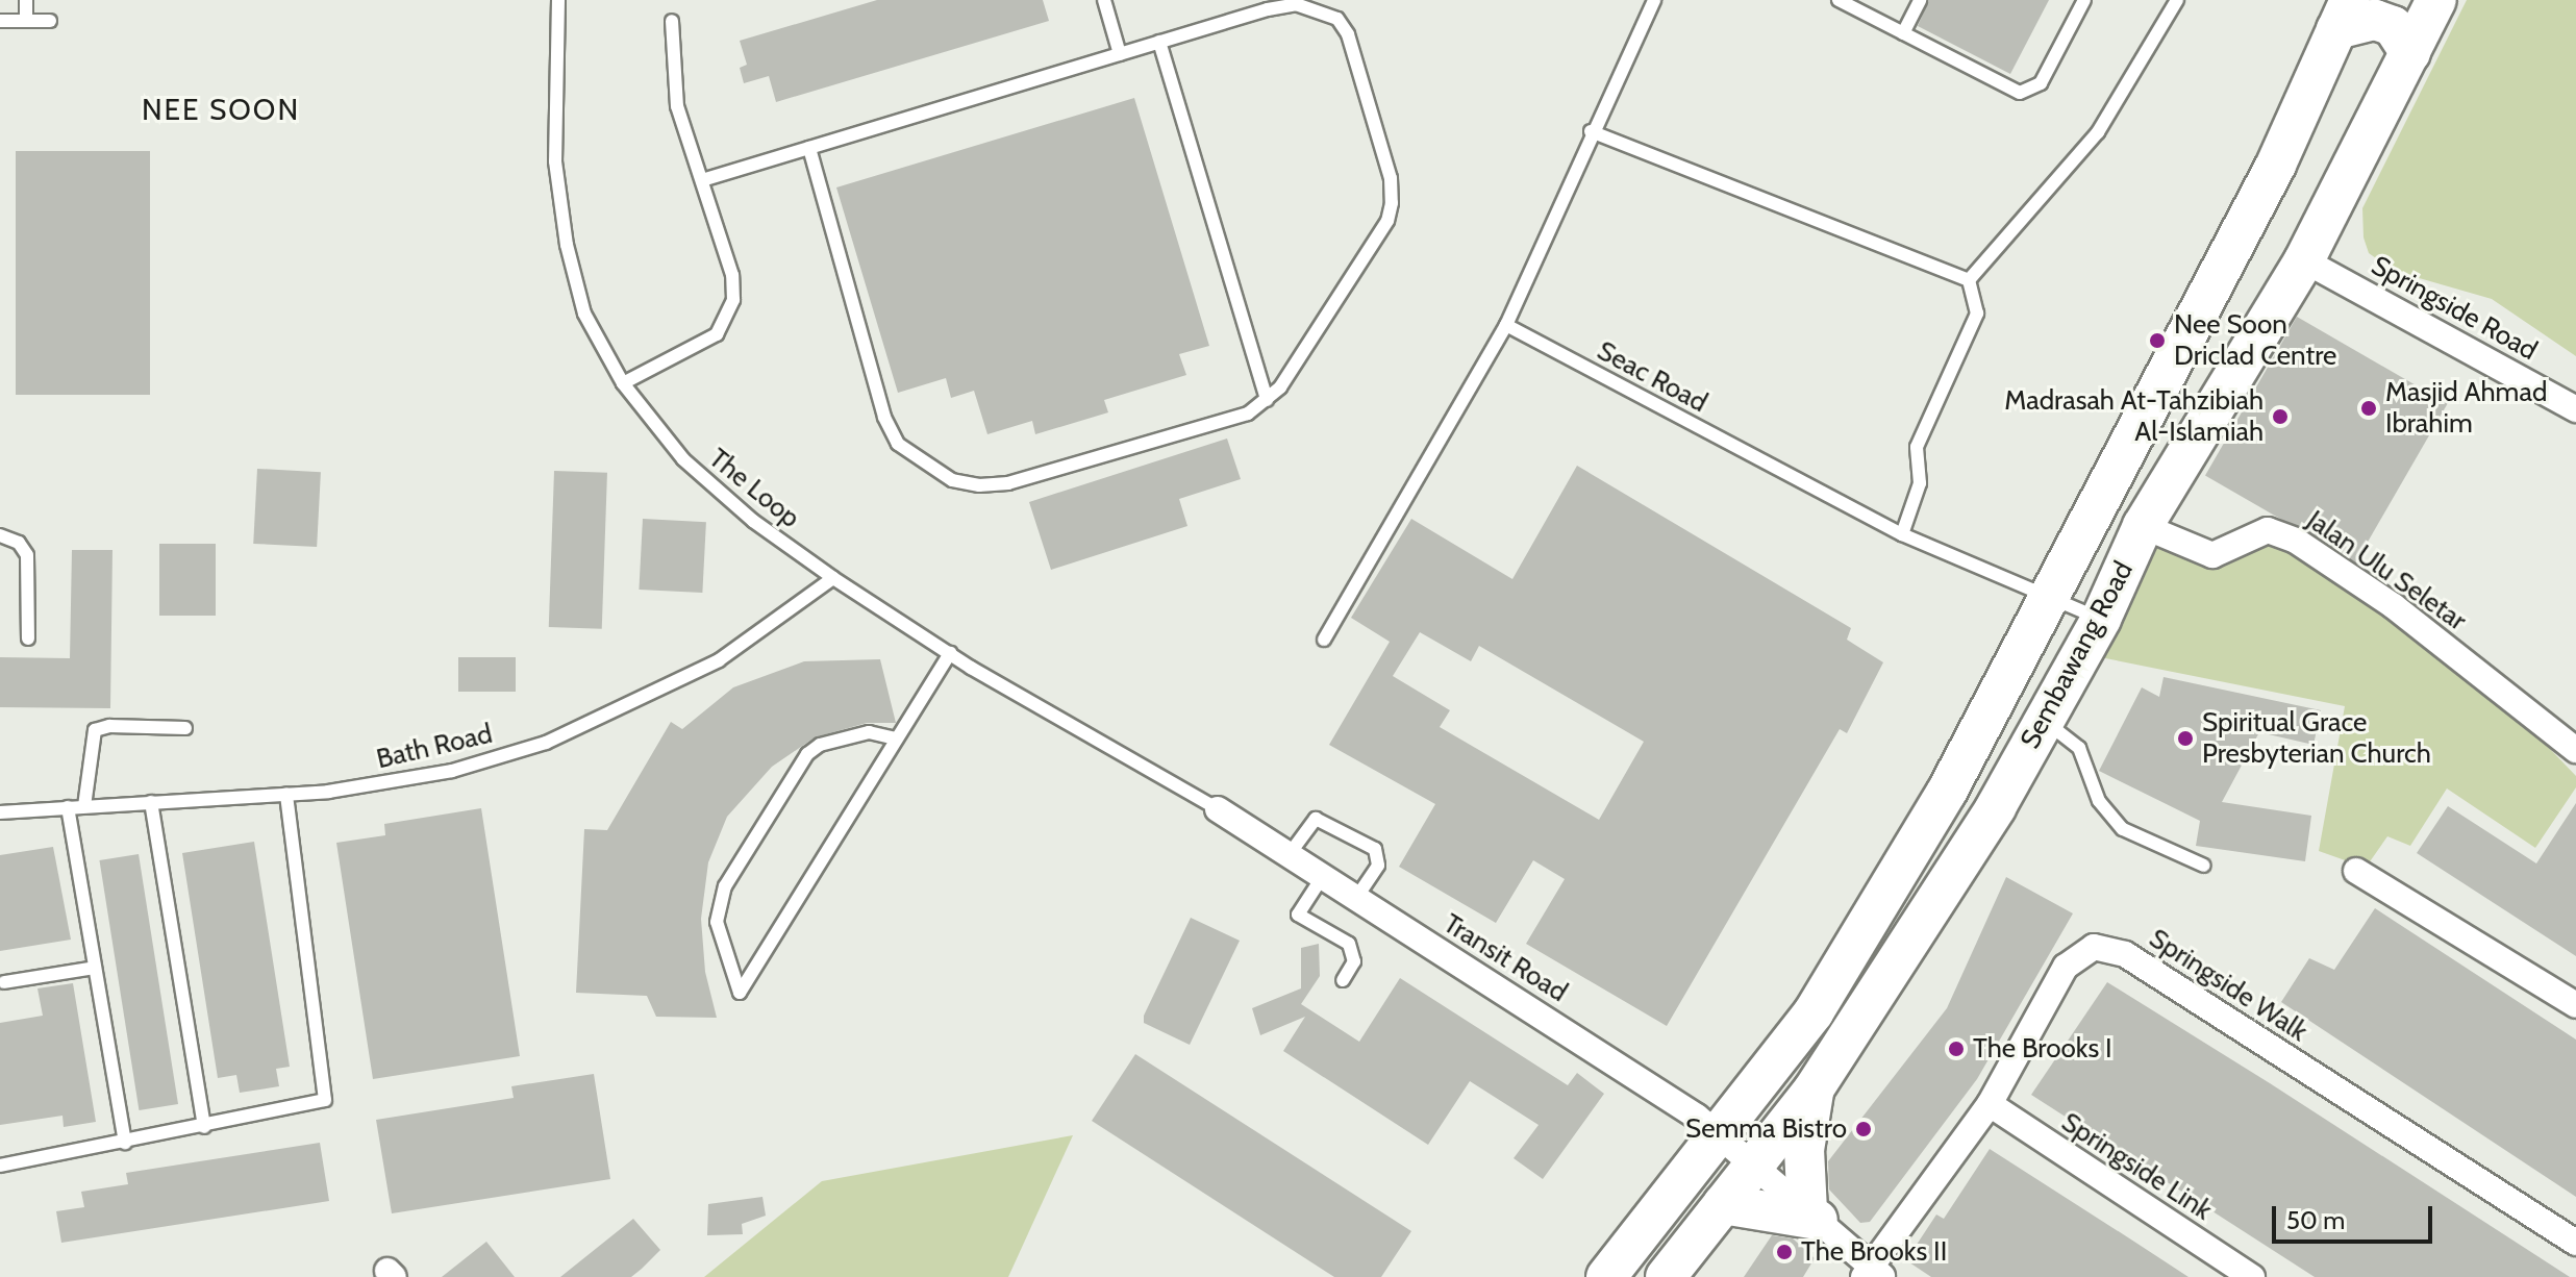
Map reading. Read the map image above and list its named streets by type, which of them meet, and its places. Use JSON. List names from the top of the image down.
{
  "streets": {
    "main road": ["Sembawang Road"],
    "street": [
      "Springside Road",
      "Jalan Ulu Seletar",
      "Transit Road",
      "Springside Walk",
      "Springside Link"
    ],
    "lane": ["Seac Road", "The Loop", "Bath Road"]
  },
  "crossings": [
    ["Springside Road", "Sembawang Road"],
    ["Seac Road", "Sembawang Road"],
    ["The Loop", "Bath Road"],
    ["The Loop", "Transit Road"],
    ["Jalan Ulu Seletar", "Sembawang Road"],
    ["Sembawang Road", "Transit Road"],
    ["Transit Road", "Springside Walk"],
    ["Springside Walk", "Springside Link"]
  ],
  "districts": ["NEE SOON"],
  "places": [
    "Nee Soon Driclad Centre",
    "Masjid Ahmad Ibrahim",
    "Madrasah At-Tahzibiah Al-Islamiah",
    "Spiritual Grace Presbyterian Church",
    "The Brooks I",
    "Semma Bistro",
    "The Brooks II"
  ],
  "scale_bar": "50 m"
}
